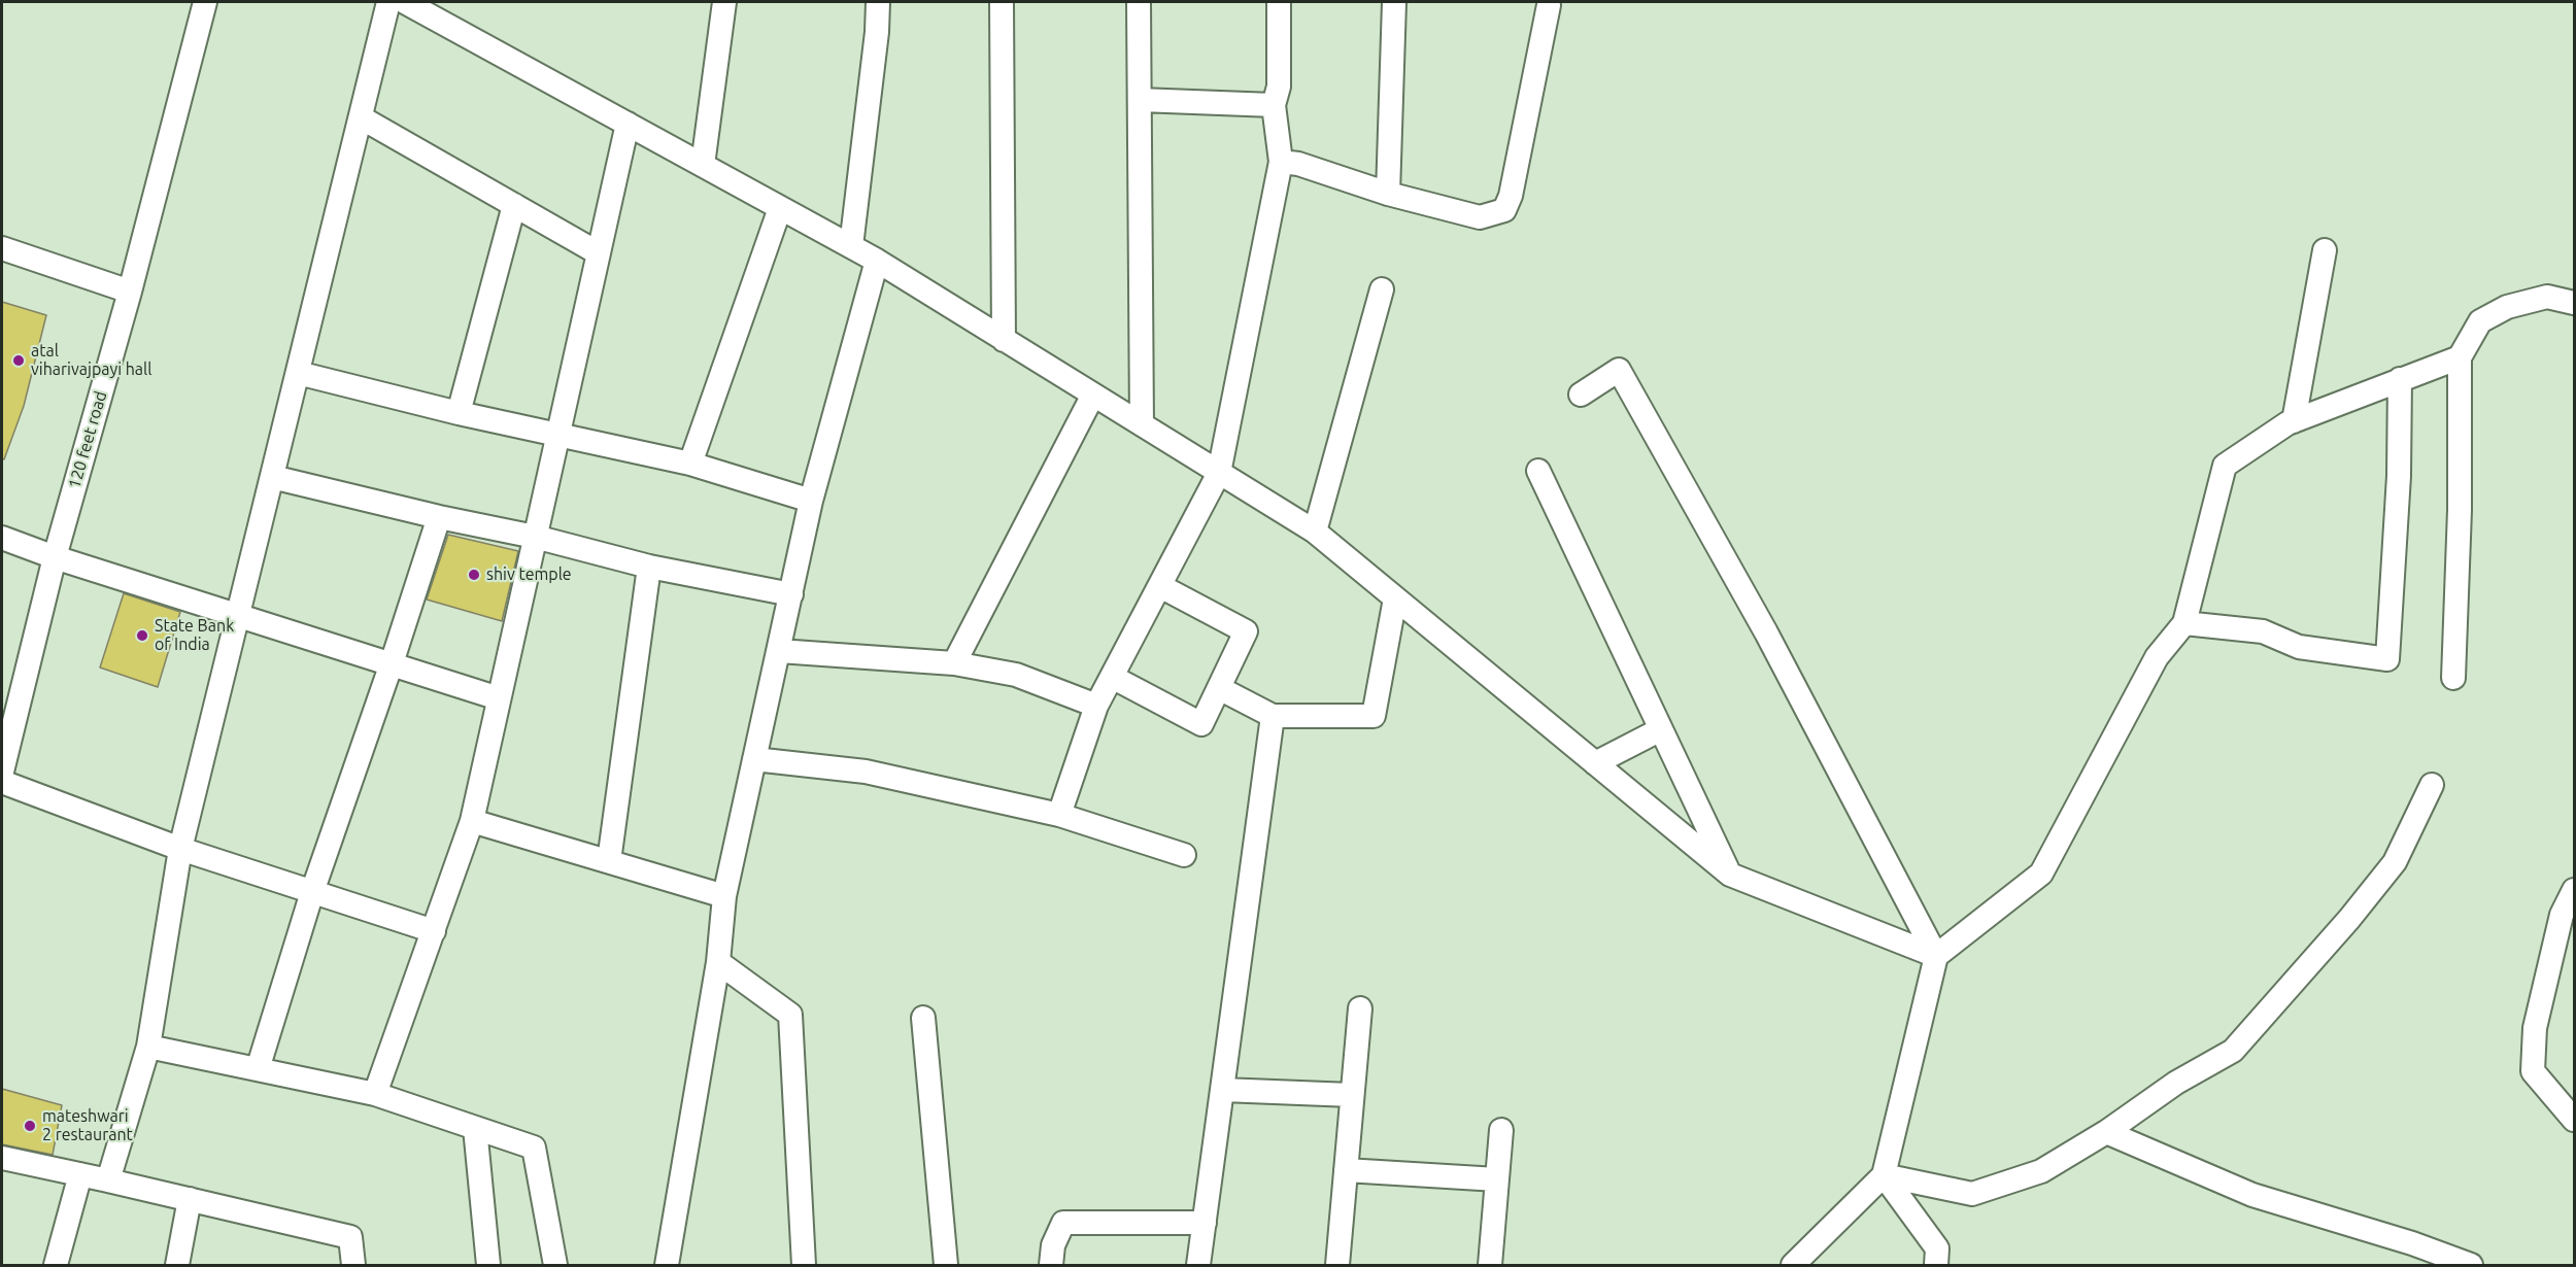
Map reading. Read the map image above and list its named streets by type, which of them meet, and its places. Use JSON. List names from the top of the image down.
{
  "streets": {
    "street": ["120 feet road"]
  },
  "places": [
    "atal viharivajpayi hall",
    "shiv temple",
    "State Bank of India",
    "mateshwari 2 restaurant"
  ]
}
